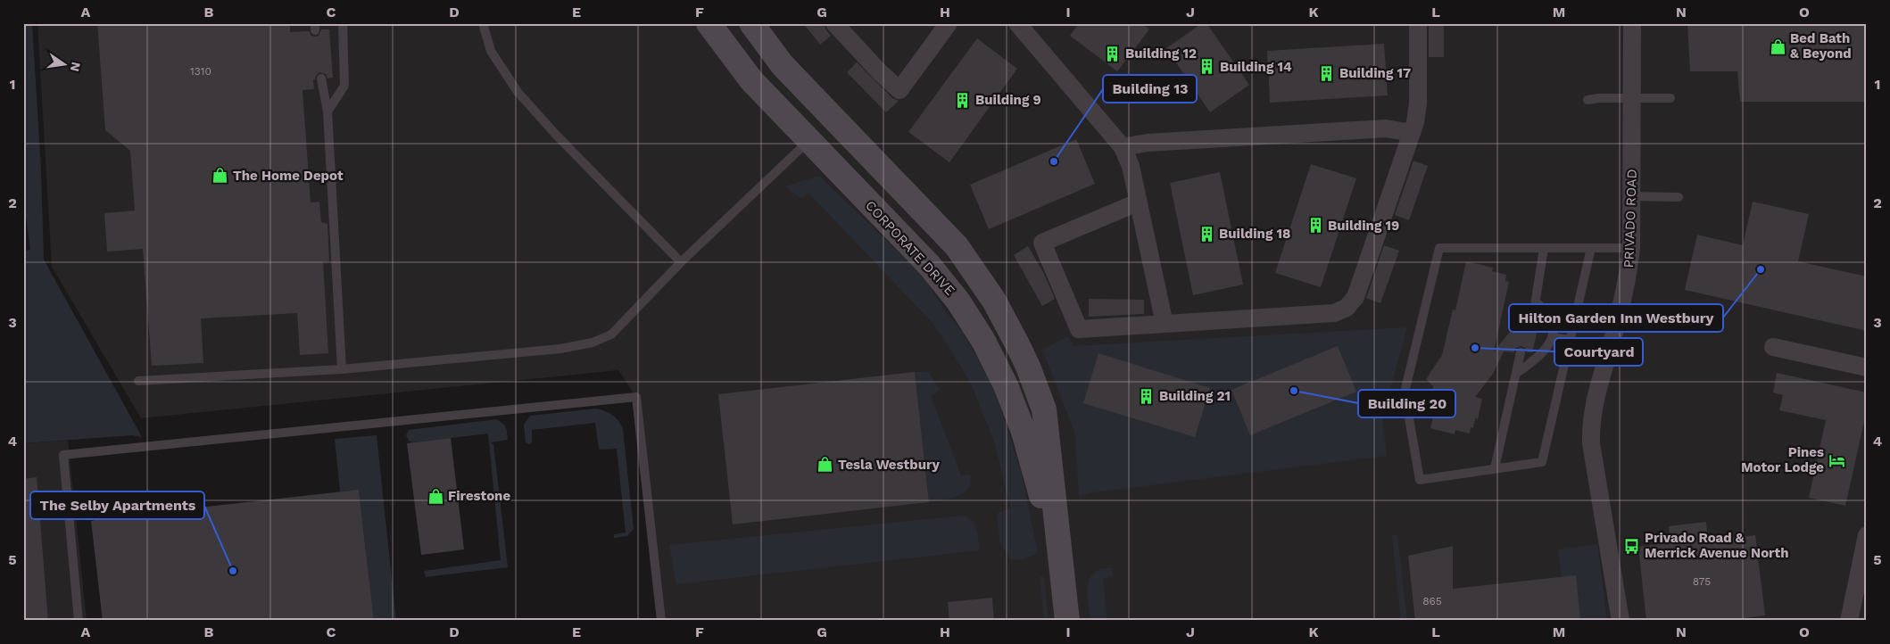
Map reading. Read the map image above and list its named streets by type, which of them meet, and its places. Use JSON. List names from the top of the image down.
{
  "streets": {
    "main road": ["CORPORATE DRIVE"],
    "street": ["PRIVADO ROAD"]
  },
  "places": {
    "shop": [
      "Bed Bath & Beyond",
      "The Home Depot",
      "Tesla Westbury",
      "Firestone"
    ],
    "building": [
      "Building 12",
      "Building 14",
      "Building 17",
      "Building 9",
      "Building 19",
      "Building 18",
      "Building 21"
    ],
    "other": [
      "Building 13",
      "Hilton Garden Inn Westbury",
      "Courtyard",
      "Building 20",
      "The Selby Apartments"
    ],
    "hotel": ["Pines Motor Lodge"],
    "bus stop": ["Privado Road & Merrick Avenue North"]
  },
  "house_numbers": ["1310", "875", "865"],
  "north": "right",
  "grid": {
    "columns": [
      "A",
      "B",
      "C",
      "D",
      "E",
      "F",
      "G",
      "H",
      "I",
      "J",
      "K",
      "L",
      "M",
      "N",
      "O"
    ],
    "rows": [
      "1",
      "2",
      "3",
      "4",
      "5"
    ]
  }
}
